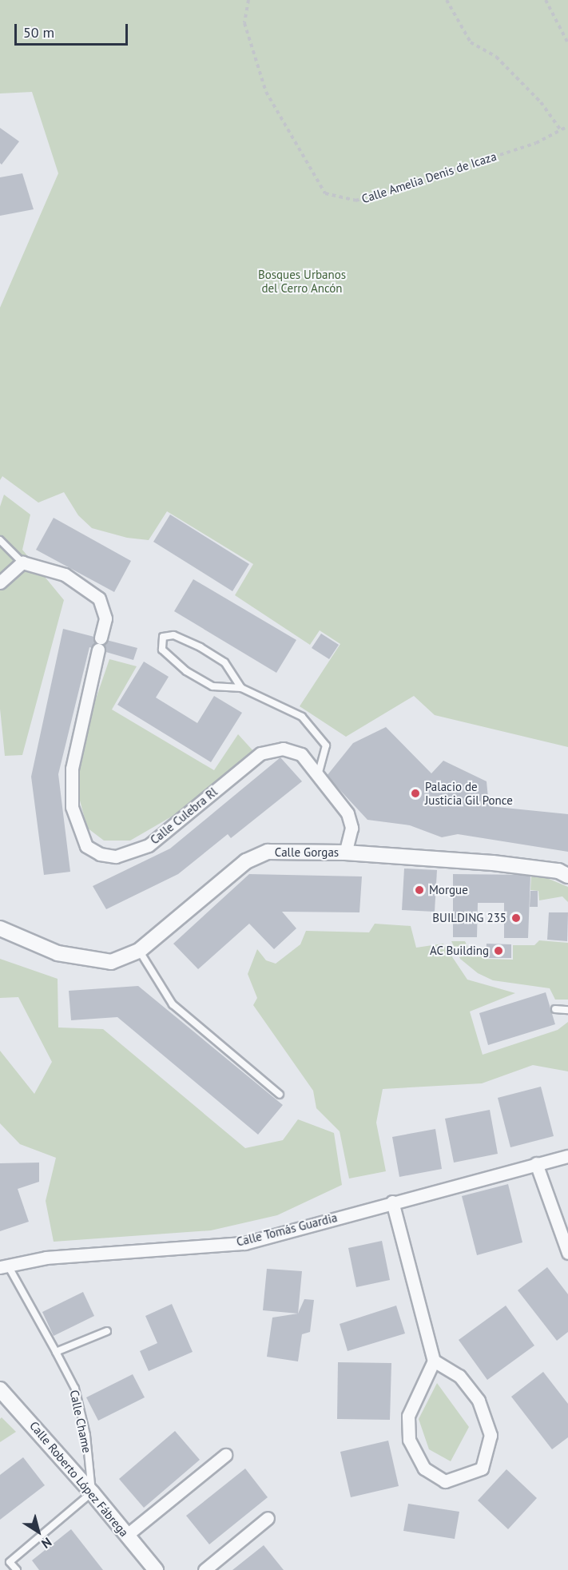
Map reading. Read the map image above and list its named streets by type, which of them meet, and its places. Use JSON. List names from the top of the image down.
{
  "streets": {
    "street": [
      "Calle Culebra Rl",
      "Calle Gorgas",
      "Calle Tomás Guardia",
      "Calle Roberto López Fábrega"
    ],
    "lane": ["Calle Chame"],
    "path": ["Calle Amelia Denis de Icaza"]
  },
  "crossings": [
    ["Calle Culebra Rl", "Calle Gorgas"],
    ["Calle Tomás Guardia", "Calle Chame"],
    ["Calle Chame", "Calle Roberto López Fábrega"]
  ],
  "parks": ["Bosques Urbanos del Cerro Ancón"],
  "places": [
    "Palacio de Justicia Gil Ponce",
    "Morgue",
    "BUILDING 235",
    "AC Building"
  ],
  "scale_bar": "50 m",
  "north": "bottom right"
}
